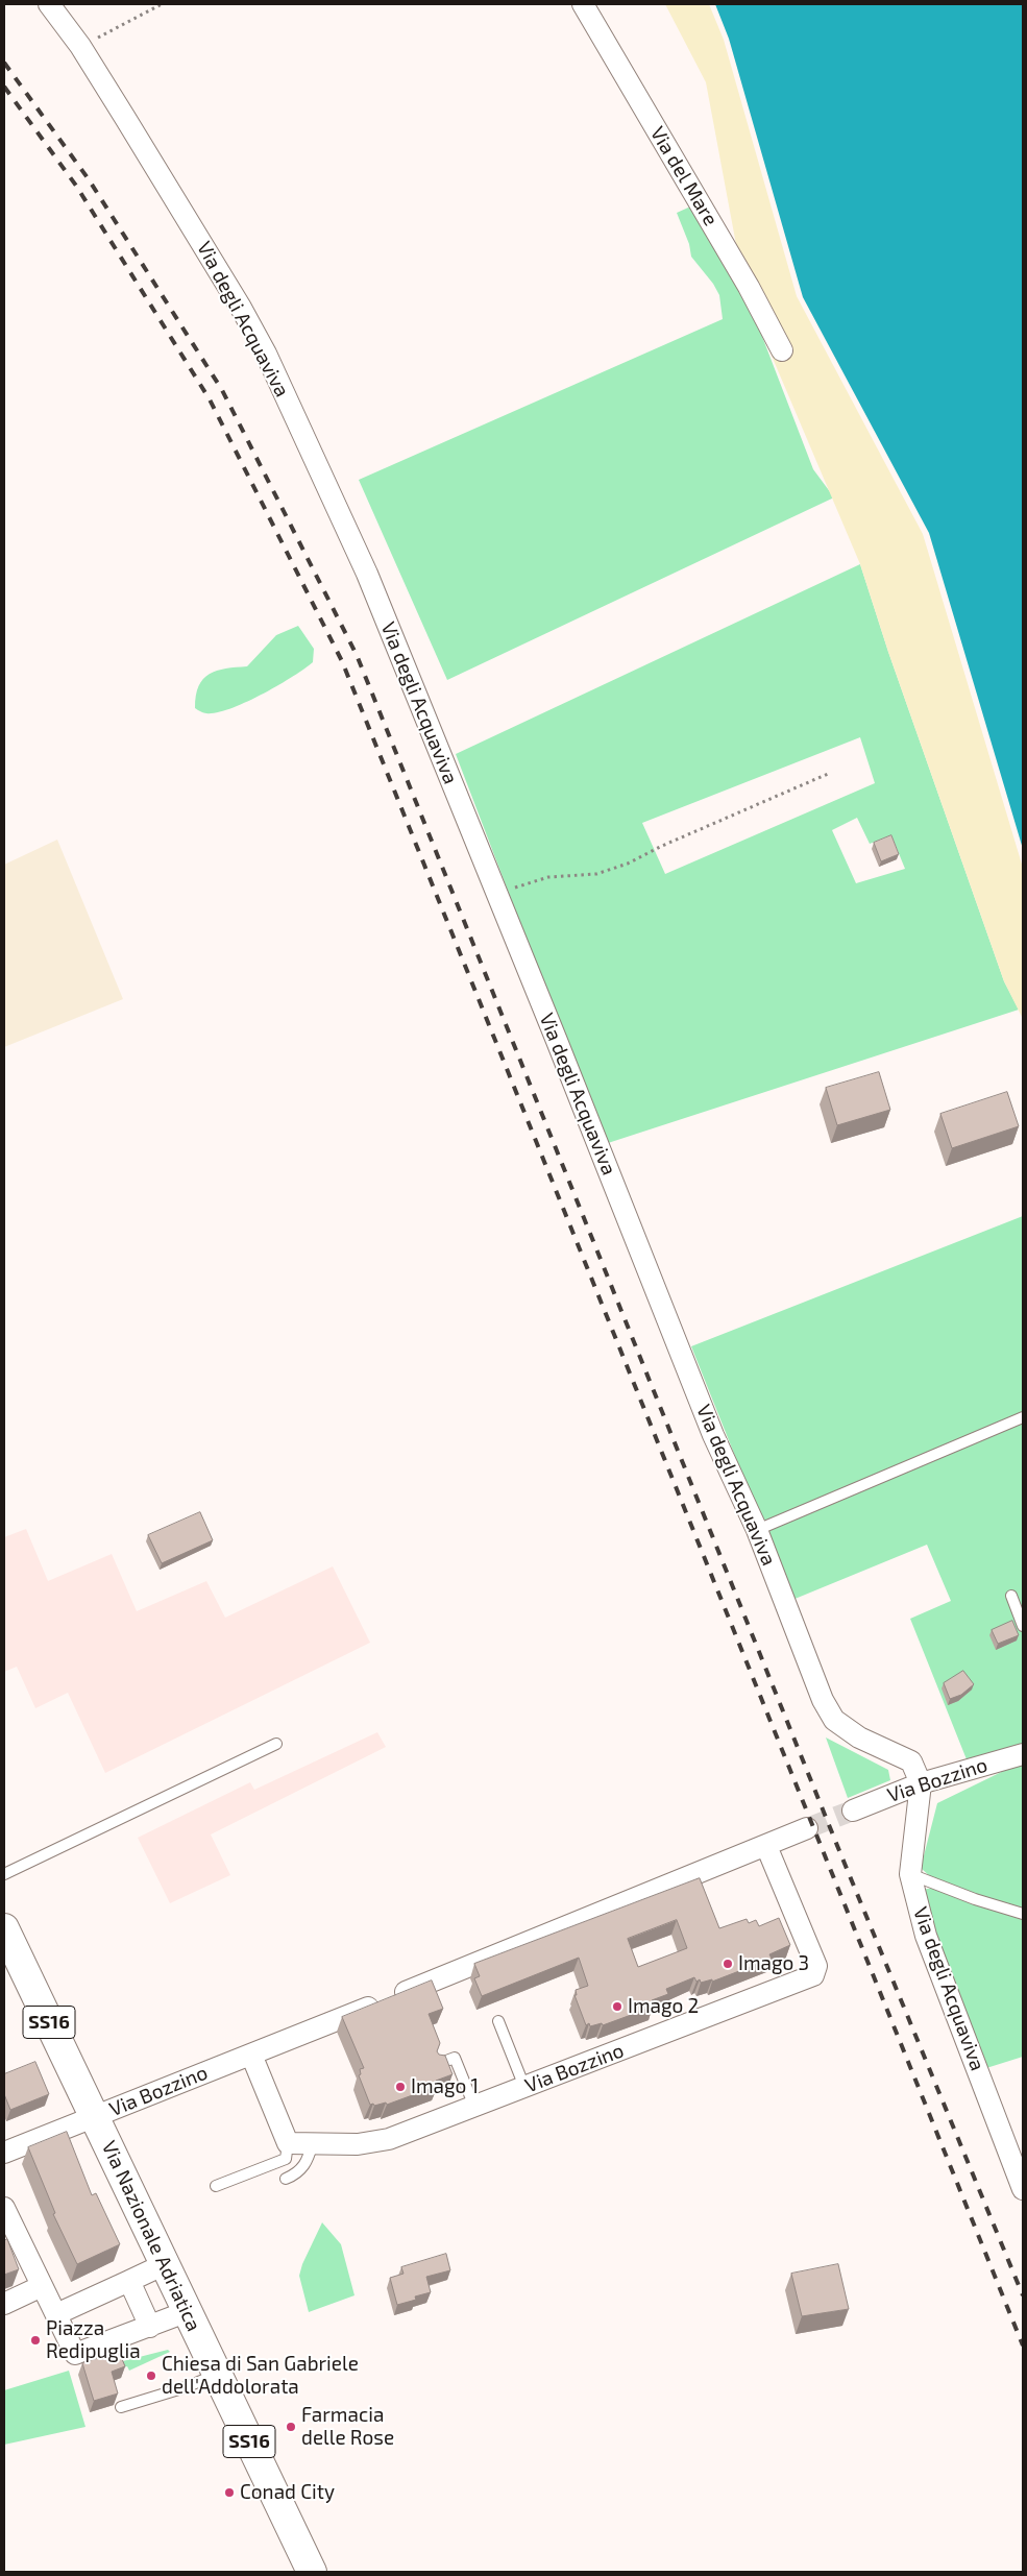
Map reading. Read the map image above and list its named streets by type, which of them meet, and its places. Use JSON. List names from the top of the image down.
{
  "streets": {
    "main road": ["SS16", "Via Nazionale Adriatica"],
    "street": ["Via del Mare", "Via degli Acquaviva", "Via Bozzino"]
  },
  "crossings": [
    ["Via degli Acquaviva", "Via Bozzino"],
    ["Via Bozzino", "Via Nazionale Adriatica"]
  ],
  "places": [
    "Imago 3",
    "Imago 2",
    "Imago 1",
    "Piazza Redipuglia",
    "Chiesa di San Gabriele dell'Addolorata",
    "Farmacia delle Rose",
    "Conad City"
  ]
}
